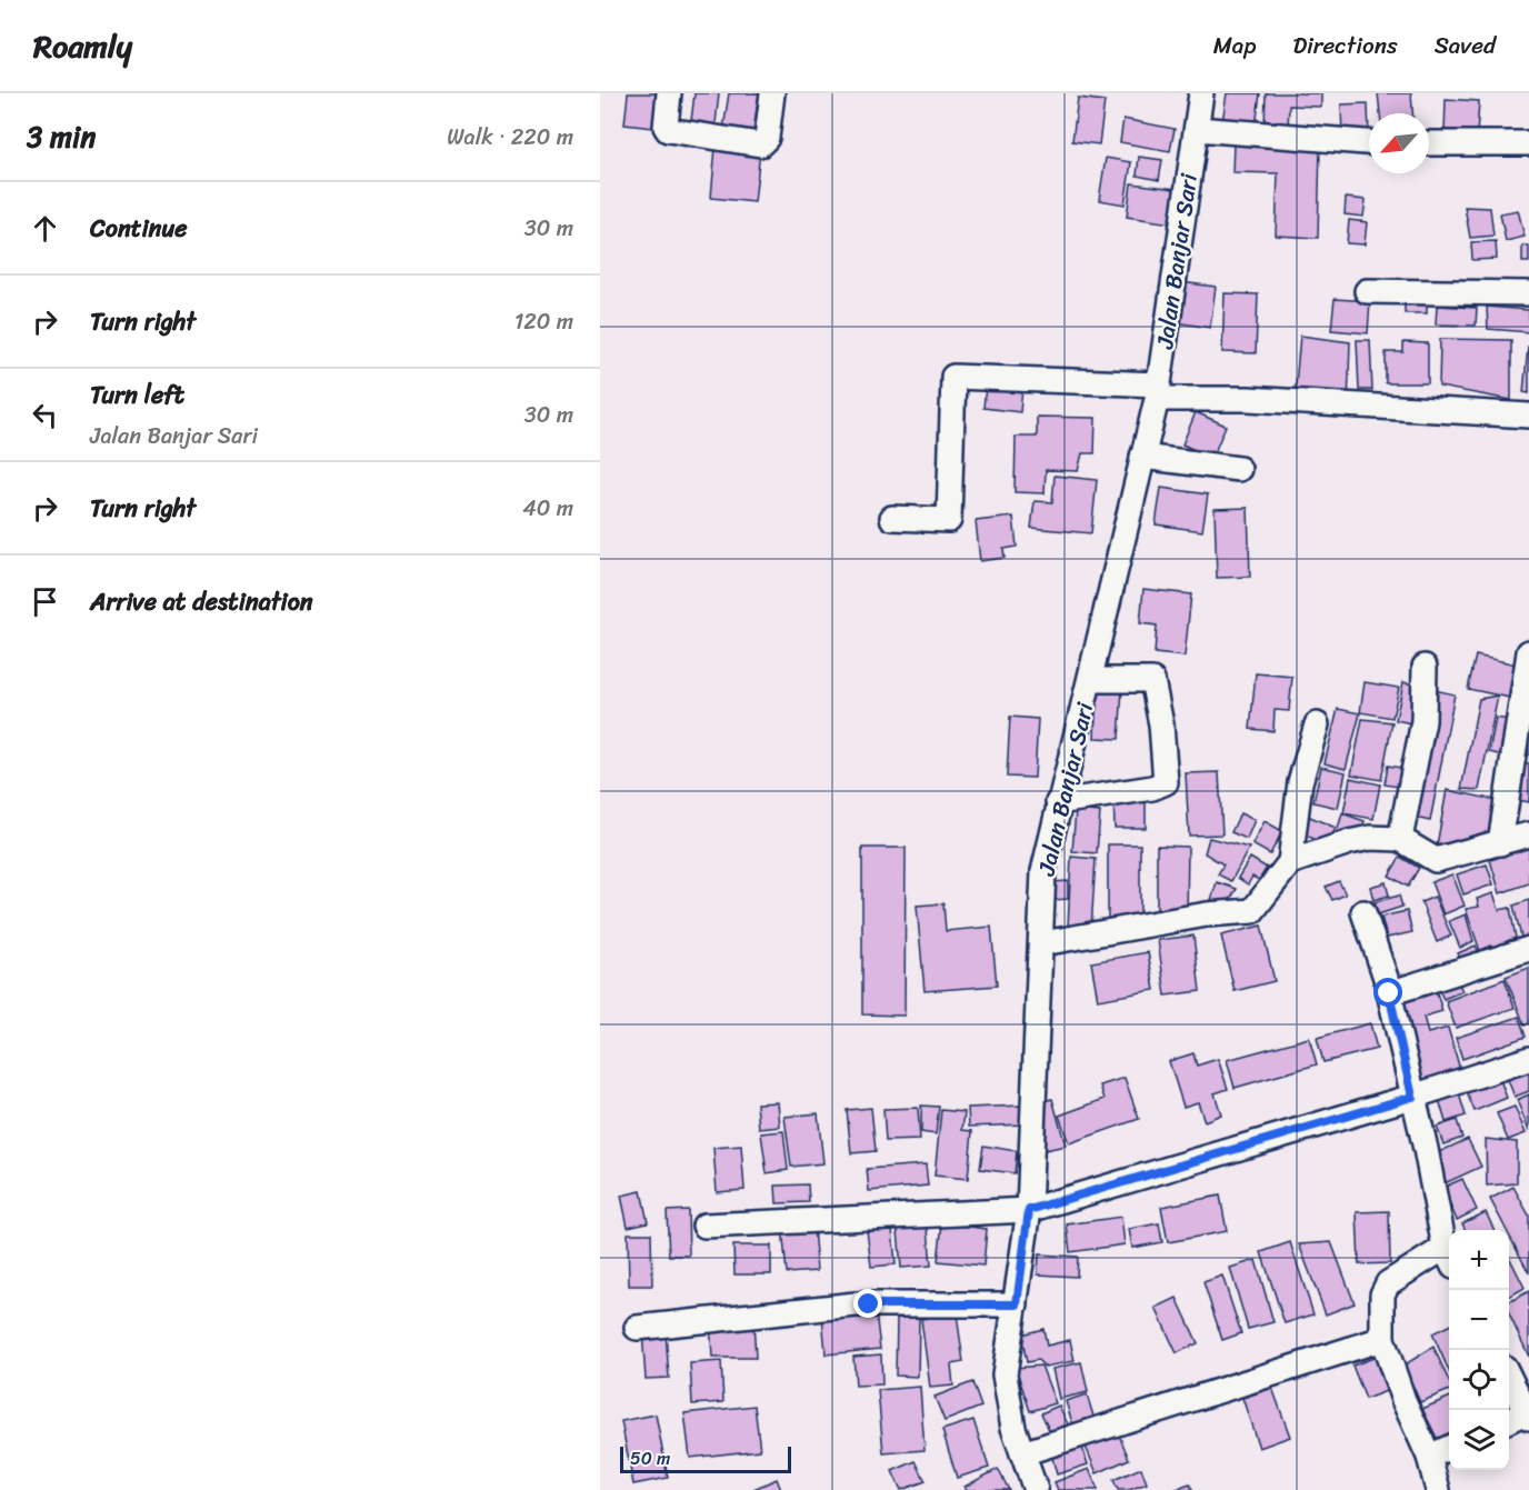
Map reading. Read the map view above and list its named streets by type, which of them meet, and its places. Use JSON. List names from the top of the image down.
{
  "streets": {
    "street": ["Jalan Banjar Sari"]
  },
  "scale_bar": "50 m",
  "north": "bottom left",
  "page": {
    "header": "Roamly",
    "nav": ["Map", "Directions", "Saved"],
    "heading": ["3 min", "Walk · 220 m"],
    "list": [
      ["Continue", "30 m"],
      ["Turn right", "120 m"],
      ["Turn left", "Jalan Banjar Sari", "30 m"],
      ["Turn right", "40 m"],
      "Arrive at destination"
    ],
    "map_buttons": ["+", "−"],
    "scale": "50 m"
  }
}
